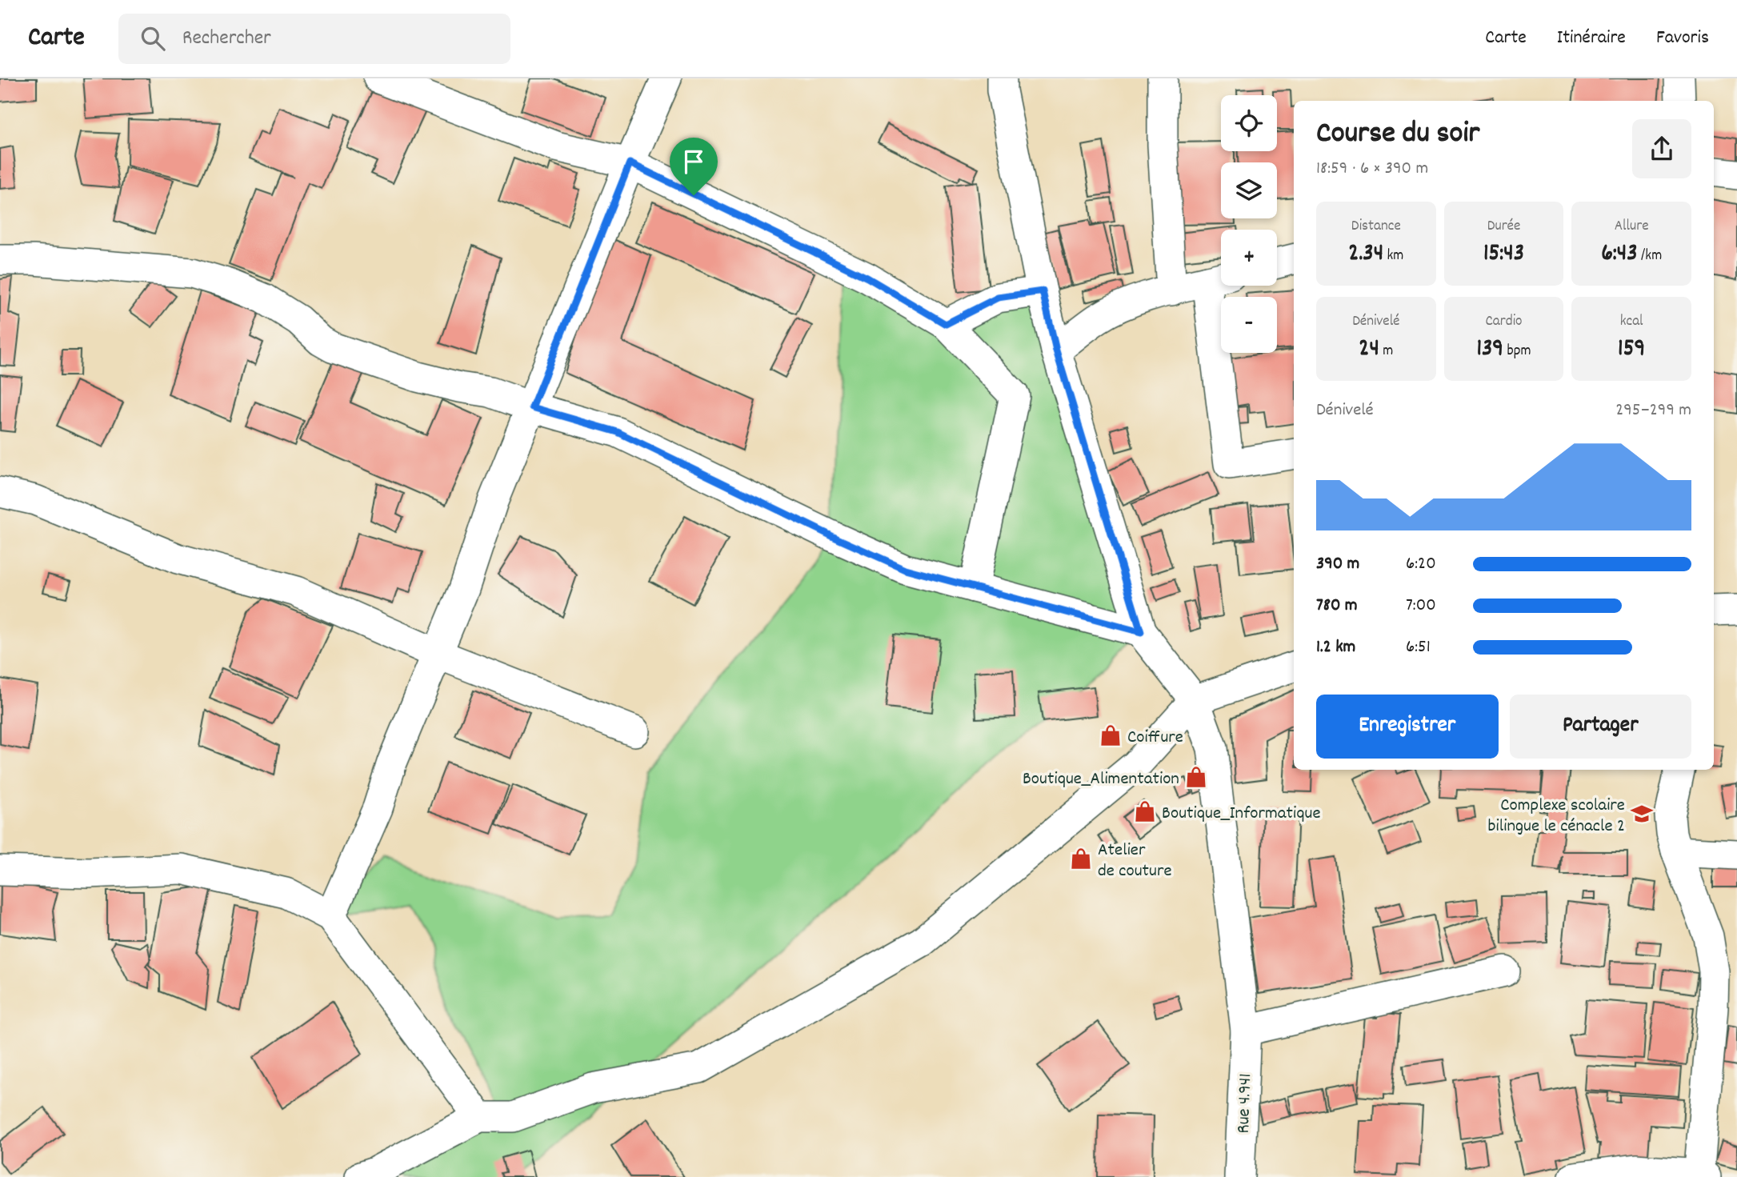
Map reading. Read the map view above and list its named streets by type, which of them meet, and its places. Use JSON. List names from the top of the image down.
{
  "streets": {
    "street": ["Rue 4.941"]
  },
  "places": {
    "shop": [
      "Coiffure",
      "Boutique_Alimentation",
      "Boutique_Informatique",
      "Atelier de couture"
    ],
    "school or university": ["Complexe scolaire bilingue le cénacle 2"]
  },
  "page": {
    "header": "Carte",
    "search": "Rechercher",
    "nav": ["Carte", "Itinéraire", "Favoris"],
    "map_buttons": ["+", "−"],
    "heading": ["Course du soir", "18:59 · 6 × 390 m"],
    "stats": [
      ["Distance", "2.34 km"],
      ["Durée", "15:43"],
      ["Allure", "6:43 /km"],
      ["Dénivelé", "24 m"],
      ["Cardio", "139 bpm"],
      ["kcal", "159"]
    ],
    "chart": ["Dénivelé", "295–299 m"],
    "list": [
      {
        "name": "390 m",
        "note": "6:20"
      },
      {
        "name": "780 m",
        "note": "7:00"
      },
      {
        "name": "1.2 km",
        "note": "6:51"
      }
    ],
    "buttons": ["Enregistrer", "Partager"]
  }
}
